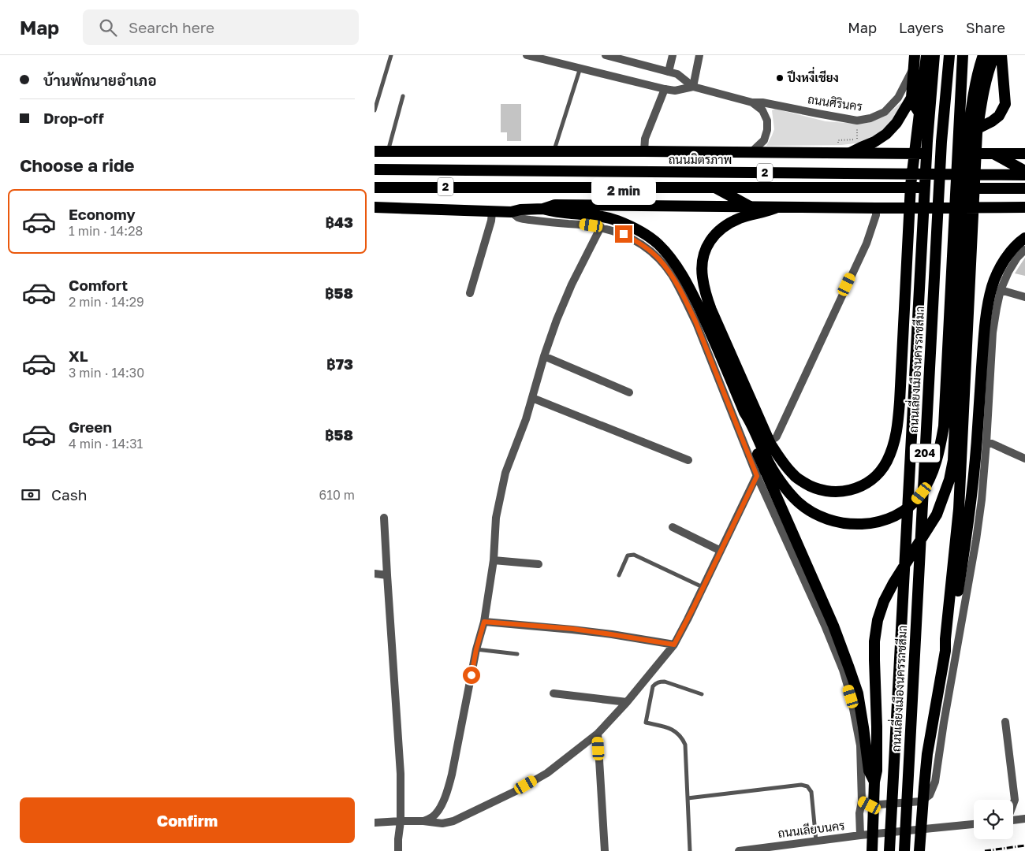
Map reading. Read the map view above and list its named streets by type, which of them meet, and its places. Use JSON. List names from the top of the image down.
{
  "streets": {
    "highway": [
      "ถนนมิตรภาพ",
      "2",
      "ถนนเลี่ยงเมืองนครราชสีมา",
      "204"
    ],
    "street": ["ถนนศิรินคร", "ถนนเลียบนคร"]
  },
  "places": ["ปึงหงี่เชียง"],
  "page": {
    "header": "Map",
    "search": "Search here",
    "nav": ["Map", "Layers", "Share"],
    "banner": ["บ้านพักนายอำเภอ", "Drop-off"],
    "heading": "Choose a ride",
    "bubble": "2 min",
    "list": [
      {
        "name": "Economy",
        "note": "1 min · 14:28",
        "value": "฿43"
      },
      {
        "name": "Comfort",
        "note": "2 min · 14:29",
        "value": "฿58"
      },
      {
        "name": "XL",
        "note": "3 min · 14:30",
        "value": "฿73"
      },
      {
        "name": "Green",
        "note": "4 min · 14:31",
        "value": "฿58"
      }
    ],
    "pay": ["Cash", "610 m"],
    "buttons": "Confirm"
  }
}
